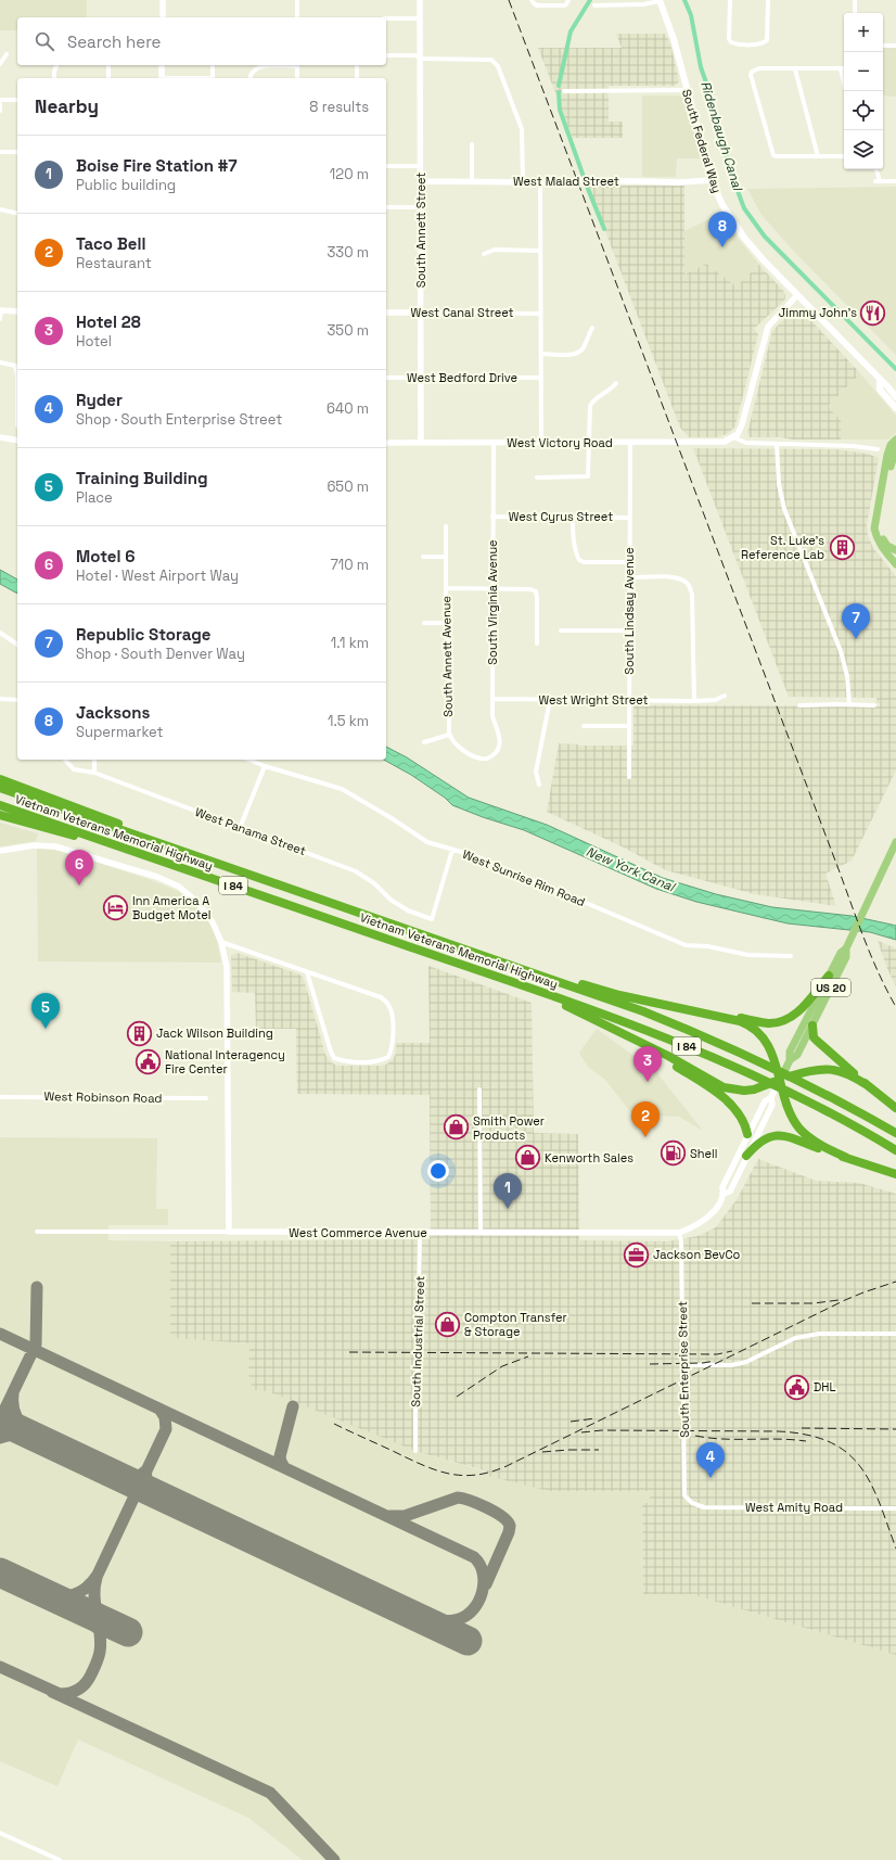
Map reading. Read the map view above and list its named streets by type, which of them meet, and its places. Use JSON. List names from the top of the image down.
{
  "streets": {
    "highway": ["Vietnam Veterans Memorial Highway", "I 84"],
    "main road": ["South Federal Way", "US 20"],
    "street": [
      "West Malad Street",
      "South Annett Street",
      "West Canal Street",
      "West Bedford Drive",
      "West Victory Road",
      "West Cyrus Street",
      "South Virginia Avenue",
      "South Lindsay Avenue",
      "South Annett Avenue",
      "West Wright Street",
      "West Panama Street",
      "West Sunrise Rim Road",
      "West Robinson Road",
      "West Commerce Avenue",
      "South Industrial Street",
      "South Enterprise Street",
      "West Amity Road"
    ]
  },
  "crossings": [
    ["South Federal Way", "West Malad Street"],
    ["West Malad Street", "South Annett Street"],
    ["South Annett Street", "West Canal Street"],
    ["South Annett Street", "West Bedford Drive"],
    ["South Annett Street", "West Victory Road"],
    ["West Victory Road", "South Virginia Avenue"],
    ["West Victory Road", "South Lindsay Avenue"],
    ["West Cyrus Street", "South Virginia Avenue"],
    ["West Cyrus Street", "South Lindsay Avenue"],
    ["South Virginia Avenue", "South Annett Avenue"],
    ["South Virginia Avenue", "West Wright Street"],
    ["South Lindsay Avenue", "West Wright Street"],
    ["West Panama Street", "West Sunrise Rim Road"],
    ["West Commerce Avenue", "South Industrial Street"],
    ["West Commerce Avenue", "South Enterprise Street"],
    ["South Enterprise Street", "West Amity Road"]
  ],
  "water": ["Ridenbaugh Canal", "New York Canal"],
  "places": {
    "restaurant": ["Jimmy John's"],
    "building": ["St. Luke's Reference Lab", "Jack Wilson Building"],
    "hotel": ["Inn America A Budget Motel"],
    "public building": ["National Interagency Fire Center", "DHL"],
    "shop": ["Smith Power Products", "Kenworth Sales", "Compton Transfer & Storage"],
    "fuel station": ["Shell"],
    "office": ["Jackson BevCo"]
  },
  "page": {
    "map_buttons": ["+", "−"],
    "search": "Search here",
    "heading": ["Nearby", "8 results"],
    "list": [
      {
        "mark": "1",
        "name": "Boise Fire Station #7",
        "note": "Public building",
        "value": "120 m"
      },
      {
        "mark": "2",
        "name": "Taco Bell",
        "note": "Restaurant",
        "value": "330 m"
      },
      {
        "mark": "3",
        "name": "Hotel 28",
        "note": "Hotel",
        "value": "350 m"
      },
      {
        "mark": "4",
        "name": "Ryder",
        "note": "Shop · South Enterprise Street",
        "value": "640 m"
      },
      {
        "mark": "5",
        "name": "Training Building",
        "note": "Place",
        "value": "650 m"
      },
      {
        "mark": "6",
        "name": "Motel 6",
        "note": "Hotel · West Airport Way",
        "value": "710 m"
      },
      {
        "mark": "7",
        "name": "Republic Storage",
        "note": "Shop · South Denver Way",
        "value": "1.1 km"
      },
      {
        "mark": "8",
        "name": "Jacksons",
        "note": "Supermarket",
        "value": "1.5 km"
      }
    ],
    "pins": [
      "8",
      "7",
      "6",
      "5",
      "3",
      "2",
      "1",
      "4"
    ]
  }
}
